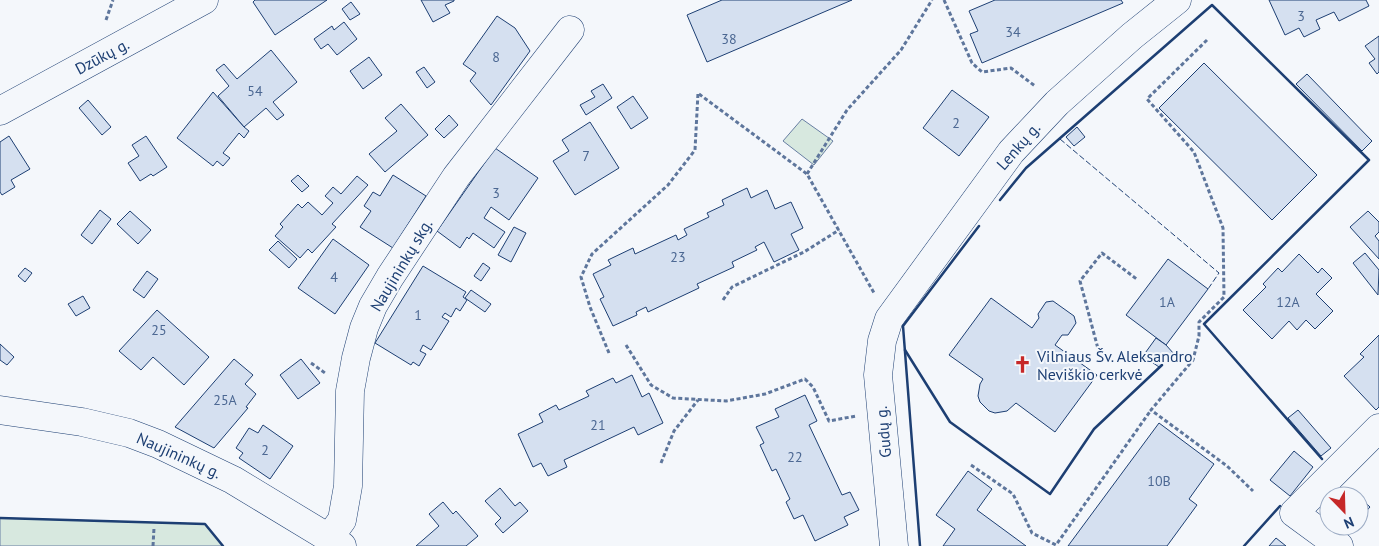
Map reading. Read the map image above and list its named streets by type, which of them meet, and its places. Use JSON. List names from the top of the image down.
{
  "streets": {
    "street": [
      "Dzūkų g.",
      "Lenkų g.",
      "Naujininkų skg.",
      "Gudų g.",
      "Naujininkų g."
    ]
  },
  "crossings": [
    ["Lenkų g.", "Gudų g."],
    ["Naujininkų skg.", "Naujininkų g."]
  ],
  "places": {
    "church": ["Vilniaus Šv. Aleksandro Neviškio cerkvė"]
  },
  "house_numbers": [
    "3",
    "34",
    "38",
    "8",
    "54",
    "2",
    "7",
    "3",
    "23",
    "4",
    "1A",
    "12A",
    "1",
    "25",
    "25A",
    "21",
    "2",
    "22",
    "10B"
  ],
  "north": "bottom right"
}
